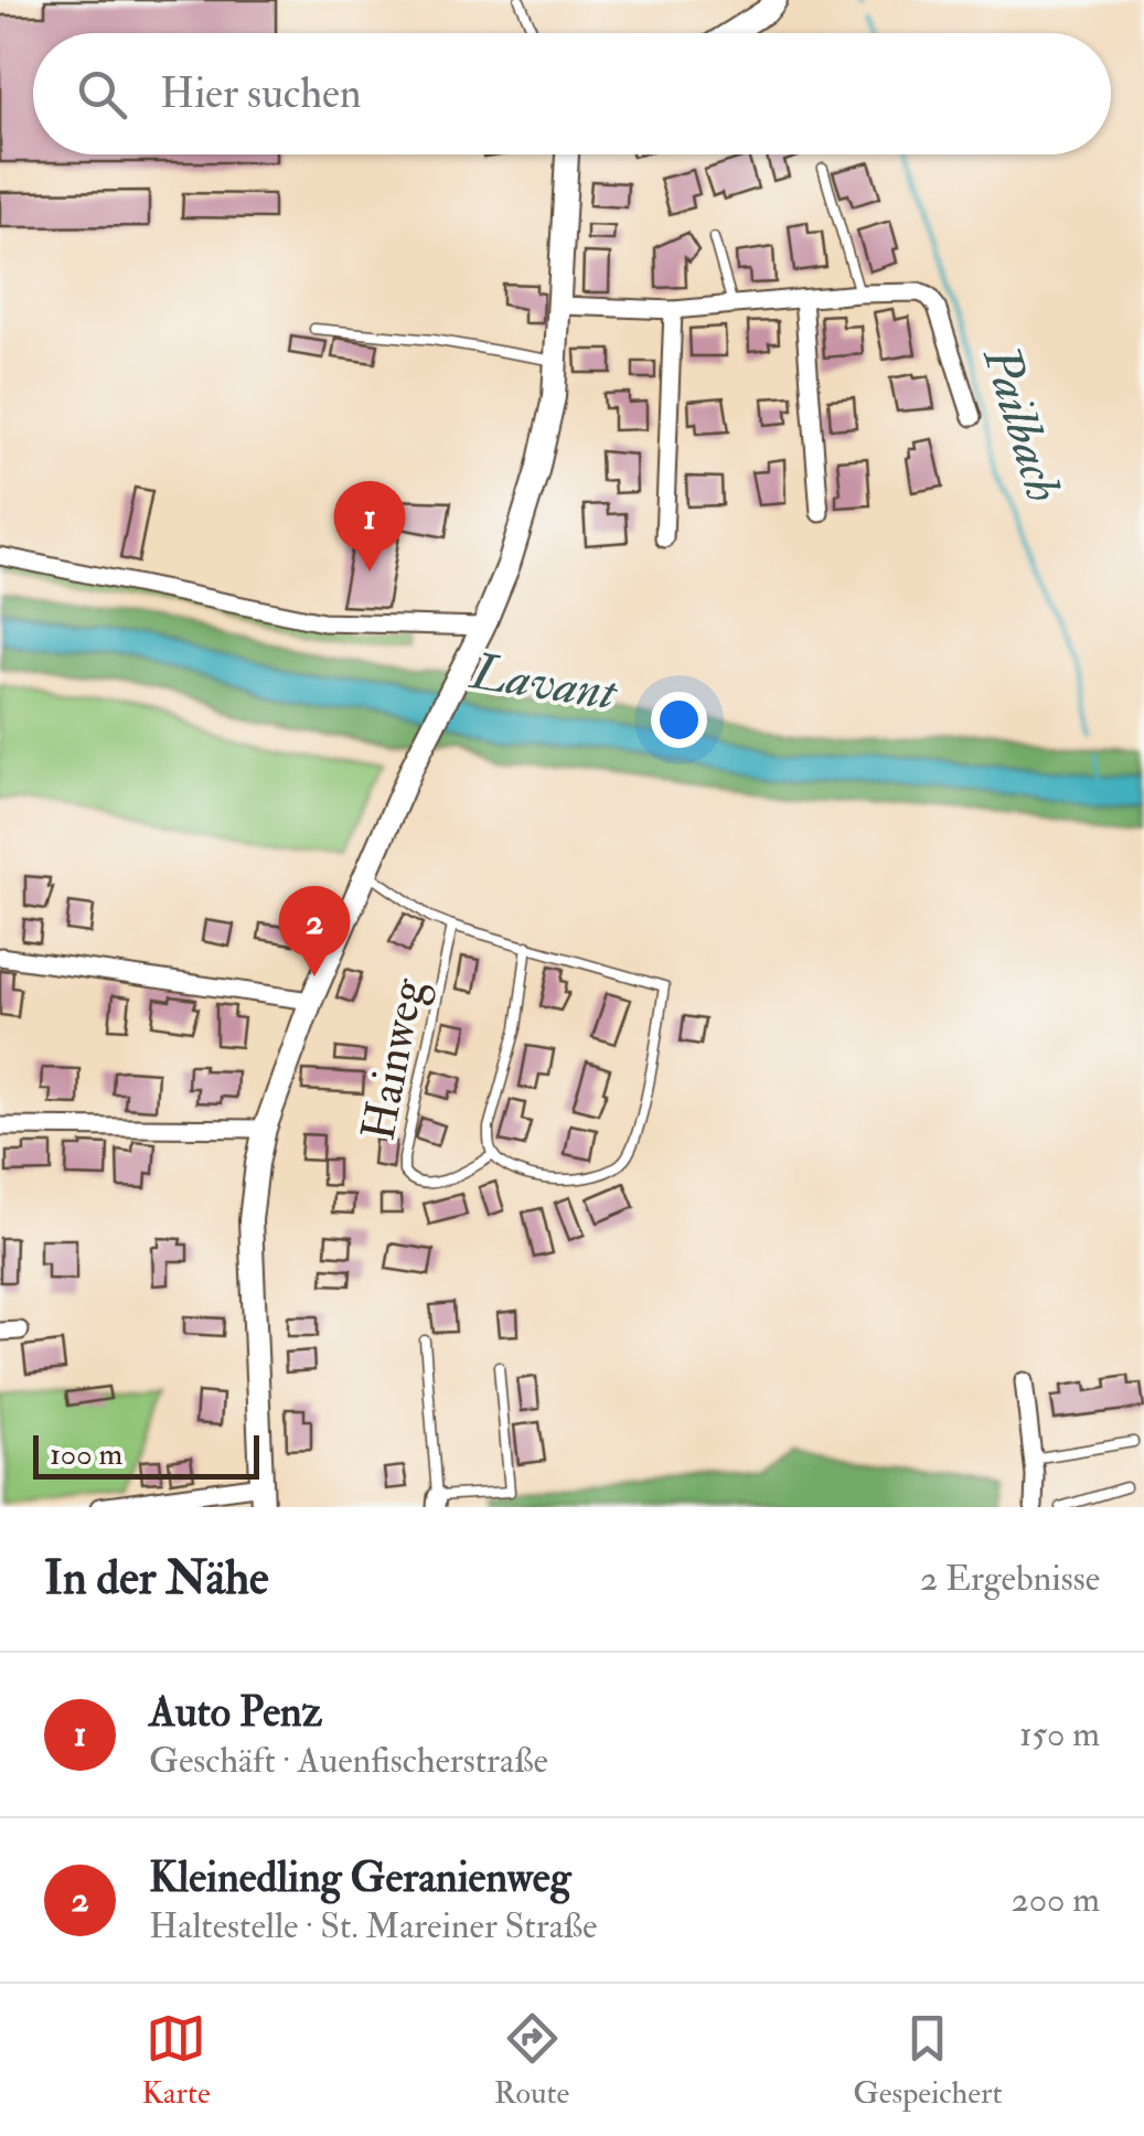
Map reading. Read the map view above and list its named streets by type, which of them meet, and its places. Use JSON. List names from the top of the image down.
{
  "streets": {
    "lane": ["Hainweg"]
  },
  "water": ["Pailbach", "Lavant"],
  "scale_bar": "100 m",
  "page": {
    "search": "Hier suchen",
    "pins": ["1", "2"],
    "scale": "100 m",
    "heading": ["In der Nähe", "2 Ergebnisse"],
    "list": [
      {
        "mark": "1",
        "name": "Auto Penz",
        "note": "Geschäft · Auenfischerstraße",
        "value": "150 m"
      },
      {
        "mark": "2",
        "name": "Kleinedling Geranienweg",
        "note": "Haltestelle · St. Mareiner Straße",
        "value": "200 m"
      }
    ],
    "nav": ["Karte", "Route", "Gespeichert"]
  }
}
